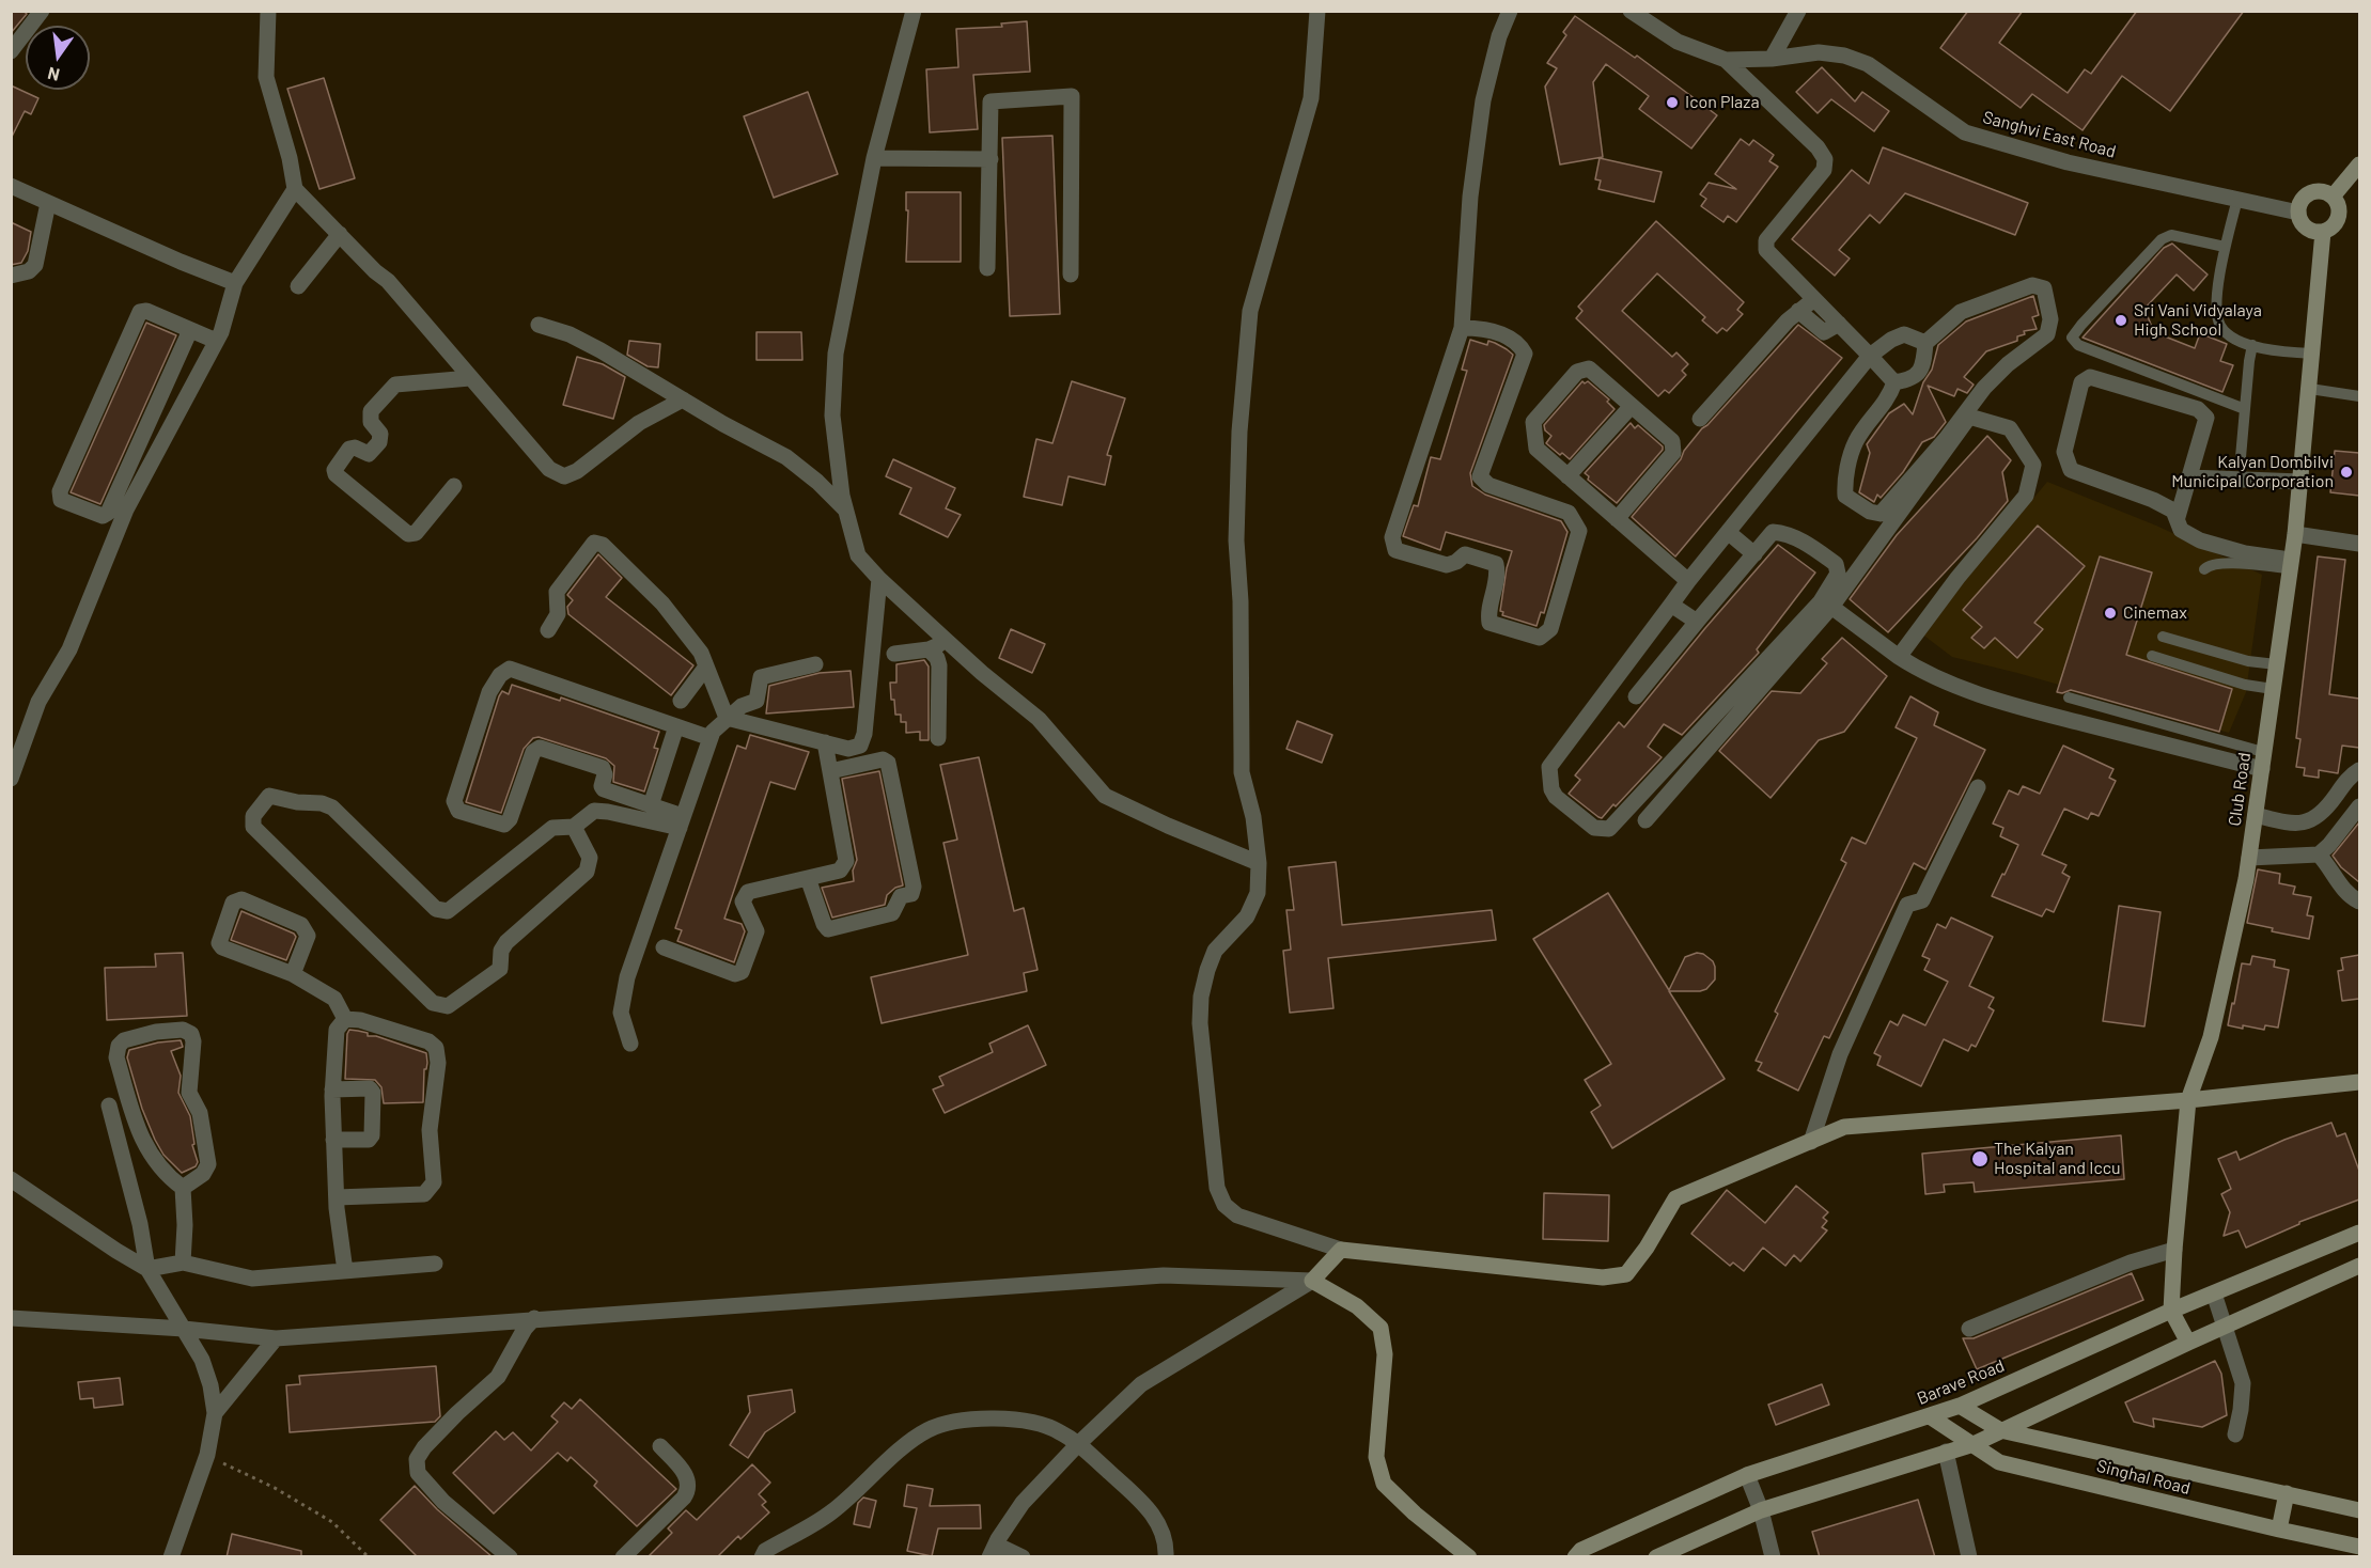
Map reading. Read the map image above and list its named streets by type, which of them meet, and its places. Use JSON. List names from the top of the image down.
{
  "streets": {
    "street": [
      "Sanghvi East Road",
      "Club Road",
      "Barave Road",
      "Singhal Road"
    ]
  },
  "crossings": [
    ["Sanghvi East Road", "Club Road"],
    ["Club Road", "Barave Road"],
    ["Barave Road", "Singhal Road"]
  ],
  "places": [
    "Icon Plaza",
    "Sri Vani Vidyalaya High School",
    "Kalyan Dombilvi Municipal Corporation",
    "Cinemax",
    "The Kalyan Hospital and Iccu"
  ],
  "north": "bottom"
}
